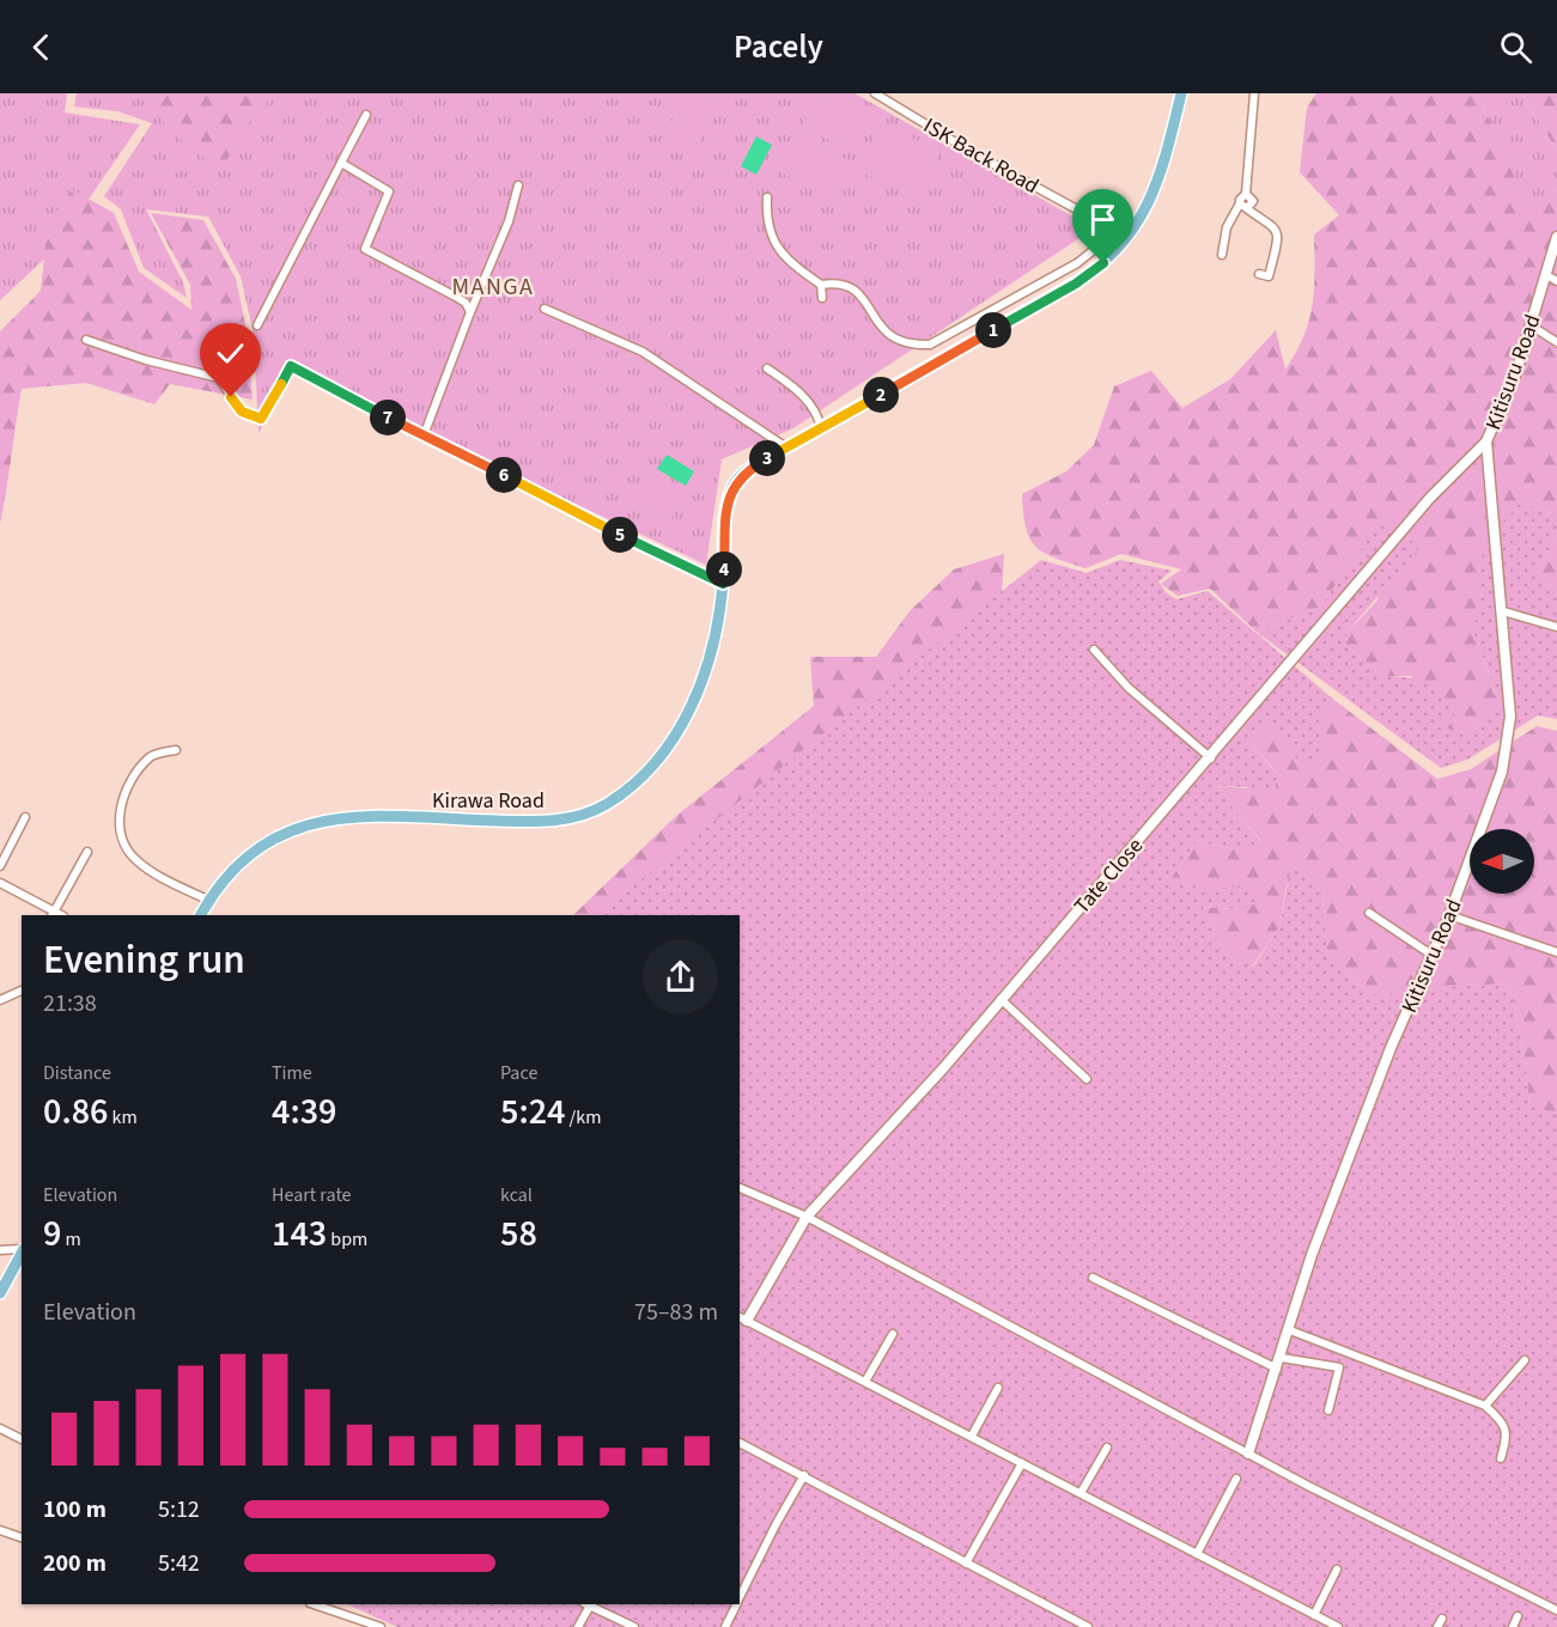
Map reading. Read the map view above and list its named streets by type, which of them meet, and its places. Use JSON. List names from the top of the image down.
{
  "streets": {
    "main road": ["Kirawa Road"],
    "street": ["ISK Back Road", "Kitisuru Road", "Tate Close"]
  },
  "crossings": [
    ["ISK Back Road", "Kirawa Road"],
    ["Kitisuru Road", "Tate Close"]
  ],
  "districts": ["MANGA"],
  "north": "left",
  "page": {
    "header": "Pacely",
    "pins": [
      "1",
      "2",
      "7",
      "3",
      "6",
      "5",
      "4"
    ],
    "heading": ["Evening run", "21:38"],
    "stats": [
      ["Distance", "0.86 km"],
      ["Time", "4:39"],
      ["Pace", "5:24 /km"],
      ["Elevation", "9 m"],
      ["Heart rate", "143 bpm"],
      ["kcal", "58"]
    ],
    "chart": ["Elevation", "75–83 m"],
    "list": [
      {
        "name": "100 m",
        "note": "5:12"
      },
      {
        "name": "200 m",
        "note": "5:42"
      }
    ]
  }
}
